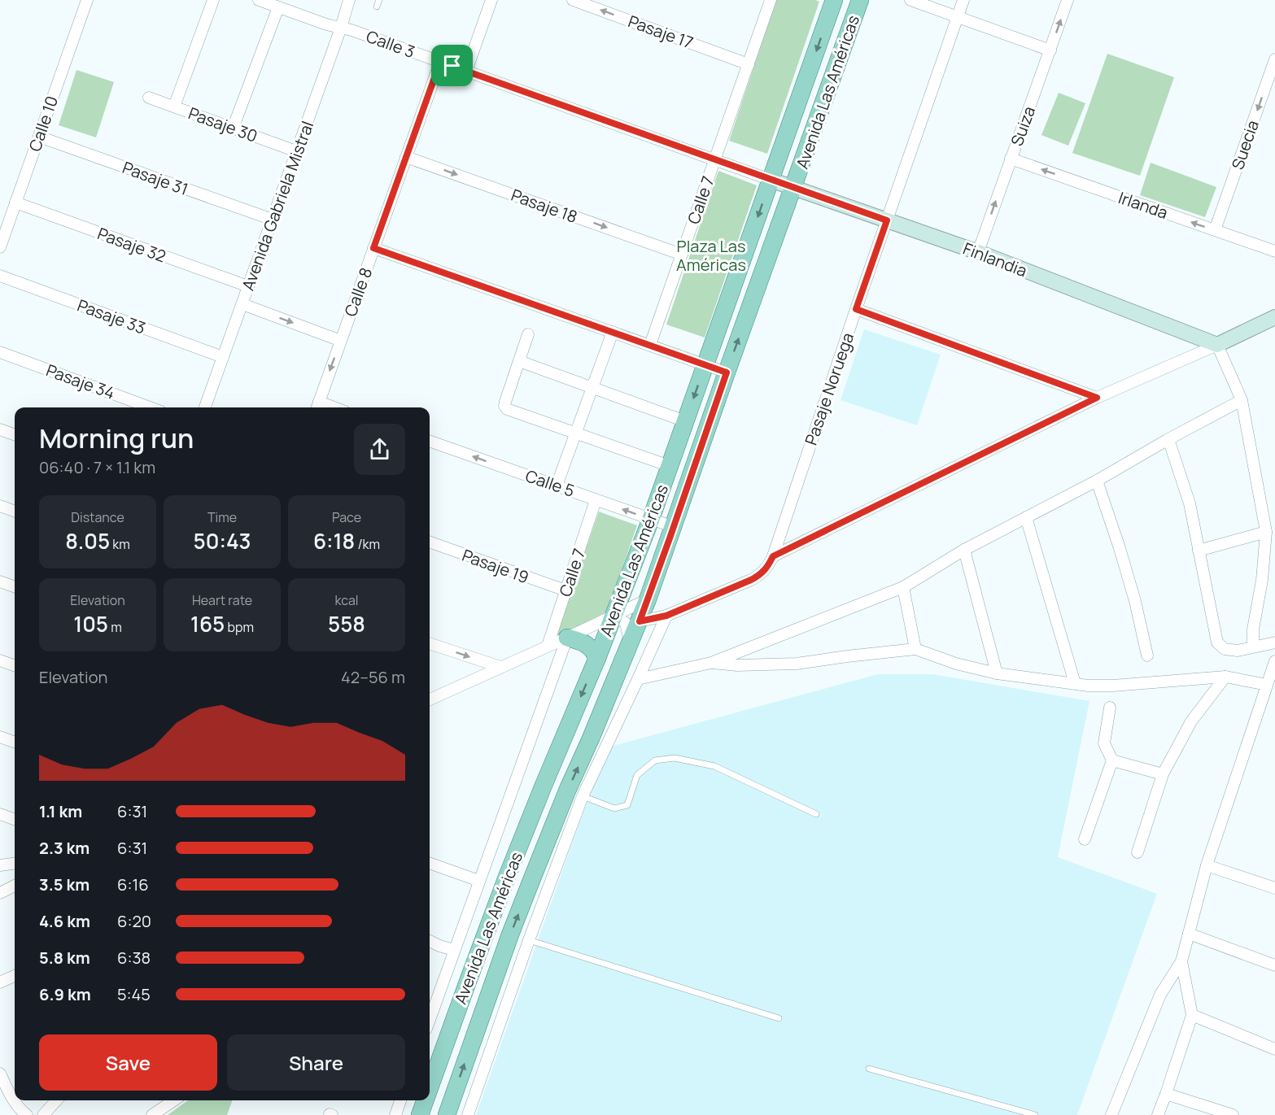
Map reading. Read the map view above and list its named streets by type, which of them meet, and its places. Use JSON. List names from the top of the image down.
{
  "streets": {
    "main road": ["Avenida Las Américas"],
    "street": [
      "Pasaje 17",
      "Calle 3",
      "Calle 10",
      "Pasaje 30",
      "Suiza",
      "Suecia",
      "Pasaje 31",
      "Calle 7",
      "Irlanda",
      "Avenida Gabriela Mistral",
      "Pasaje 18",
      "Pasaje 32",
      "Finlandia",
      "Calle 8",
      "Pasaje 33",
      "Pasaje 34",
      "Pasaje Noruega",
      "Calle 5",
      "Pasaje 19"
    ]
  },
  "crossings": [
    ["Pasaje 17", "Calle 7"],
    ["Calle 3", "Avenida Las Américas"],
    ["Calle 3", "Calle 7"],
    ["Calle 3", "Avenida Gabriela Mistral"],
    ["Calle 3", "Finlandia"],
    ["Calle 3", "Calle 8"],
    ["Avenida Las Américas", "Finlandia"],
    ["Avenida Las Américas", "Calle 5"],
    ["Calle 10", "Pasaje 31"],
    ["Calle 10", "Pasaje 32"],
    ["Pasaje 30", "Avenida Gabriela Mistral"],
    ["Suiza", "Irlanda"],
    ["Suiza", "Finlandia"],
    ["Suecia", "Irlanda"],
    ["Pasaje 31", "Avenida Gabriela Mistral"],
    ["Calle 7", "Pasaje 18"],
    ["Calle 7", "Calle 5"],
    ["Calle 7", "Pasaje 19"],
    ["Avenida Gabriela Mistral", "Pasaje 32"],
    ["Avenida Gabriela Mistral", "Pasaje 33"],
    ["Pasaje 18", "Calle 8"],
    ["Finlandia", "Pasaje Noruega"]
  ],
  "one_way": [
    "Pasaje 17",
    "Suiza",
    "Suecia",
    "Irlanda"
  ],
  "parks": ["Plaza Las Américas"],
  "page": {
    "heading": ["Morning run", "06:40 · 7 × 1.1 km"],
    "stats": [
      ["Distance", "8.05 km"],
      ["Time", "50:43"],
      ["Pace", "6:18 /km"],
      ["Elevation", "105 m"],
      ["Heart rate", "165 bpm"],
      ["kcal", "558"]
    ],
    "chart": ["Elevation", "42–56 m"],
    "list": [
      {
        "name": "1.1 km",
        "note": "6:31"
      },
      {
        "name": "2.3 km",
        "note": "6:31"
      },
      {
        "name": "3.5 km",
        "note": "6:16"
      },
      {
        "name": "4.6 km",
        "note": "6:20"
      },
      {
        "name": "5.8 km",
        "note": "6:38"
      },
      {
        "name": "6.9 km",
        "note": "5:45"
      }
    ],
    "buttons": ["Save", "Share"]
  }
}
